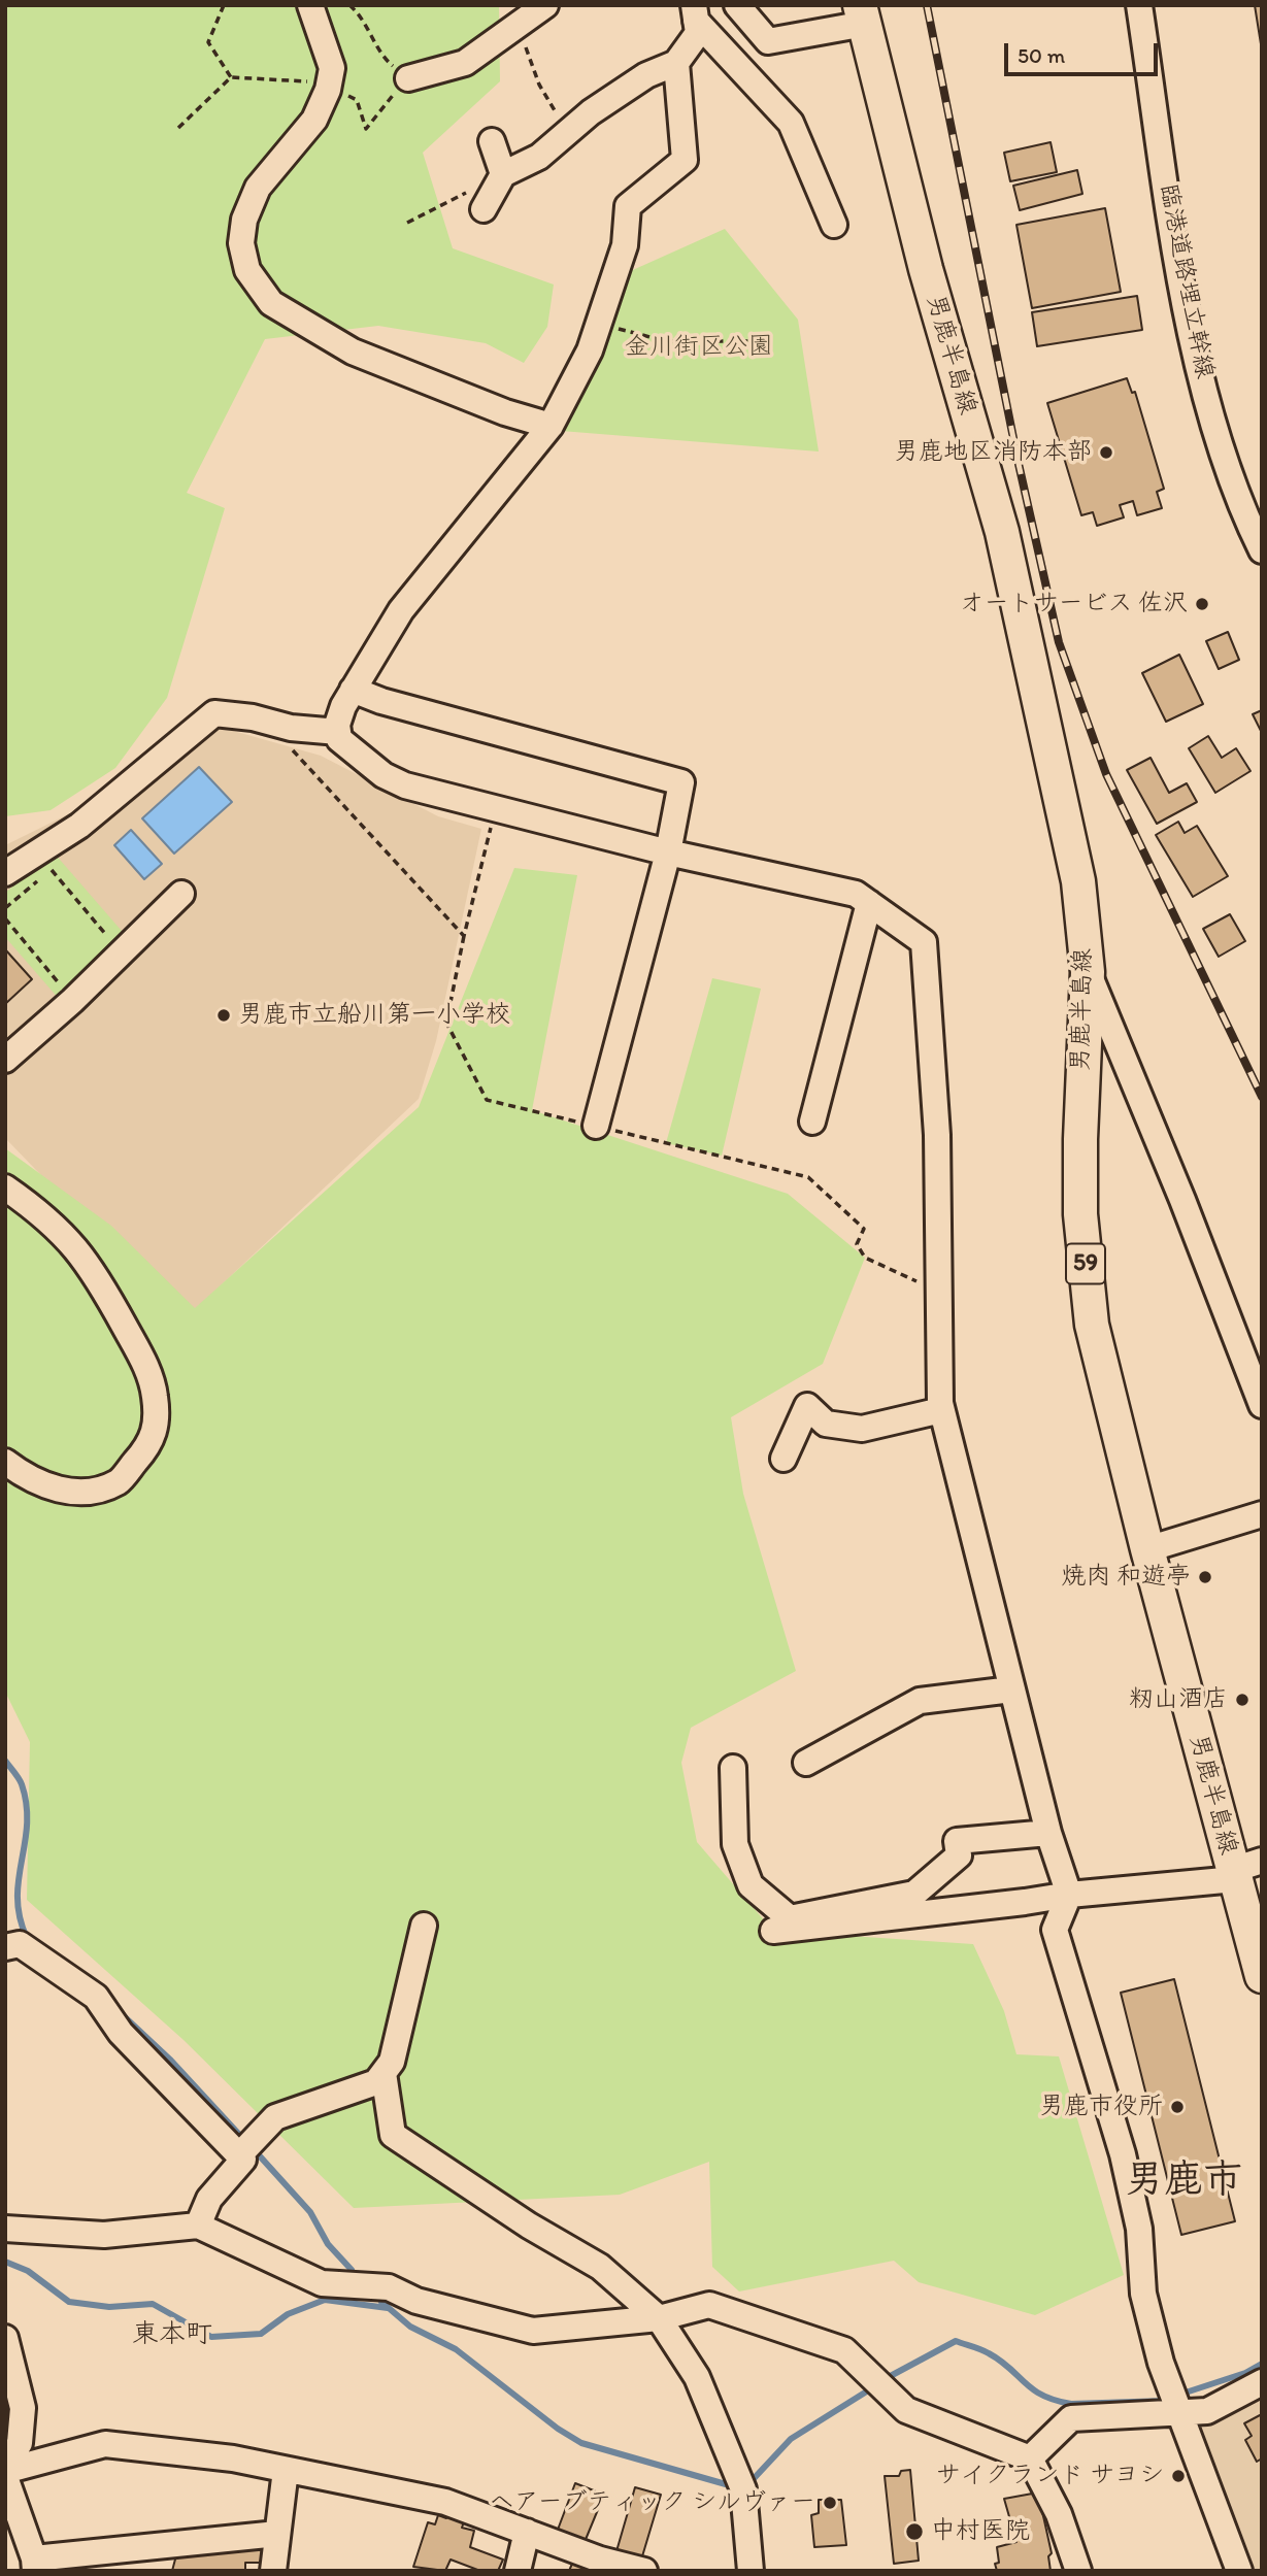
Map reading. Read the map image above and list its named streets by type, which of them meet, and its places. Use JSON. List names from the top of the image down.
{
  "streets": {
    "main road": ["男鹿半島線", "59"],
    "street": ["臨港道路埋立幹線"]
  },
  "districts": ["男鹿市", "東本町"],
  "parks": ["金川街区公園"],
  "places": [
    "男鹿地区消防本部",
    "オートサービス 佐沢",
    "男鹿市立船川第一小学校",
    "焼肉 和遊亭",
    "籾山酒店",
    "男鹿市役所",
    "サイクランド サヨシ",
    "ヘアーブティック シルヴァー",
    "中村医院"
  ],
  "scale_bar": "50 m"
}
